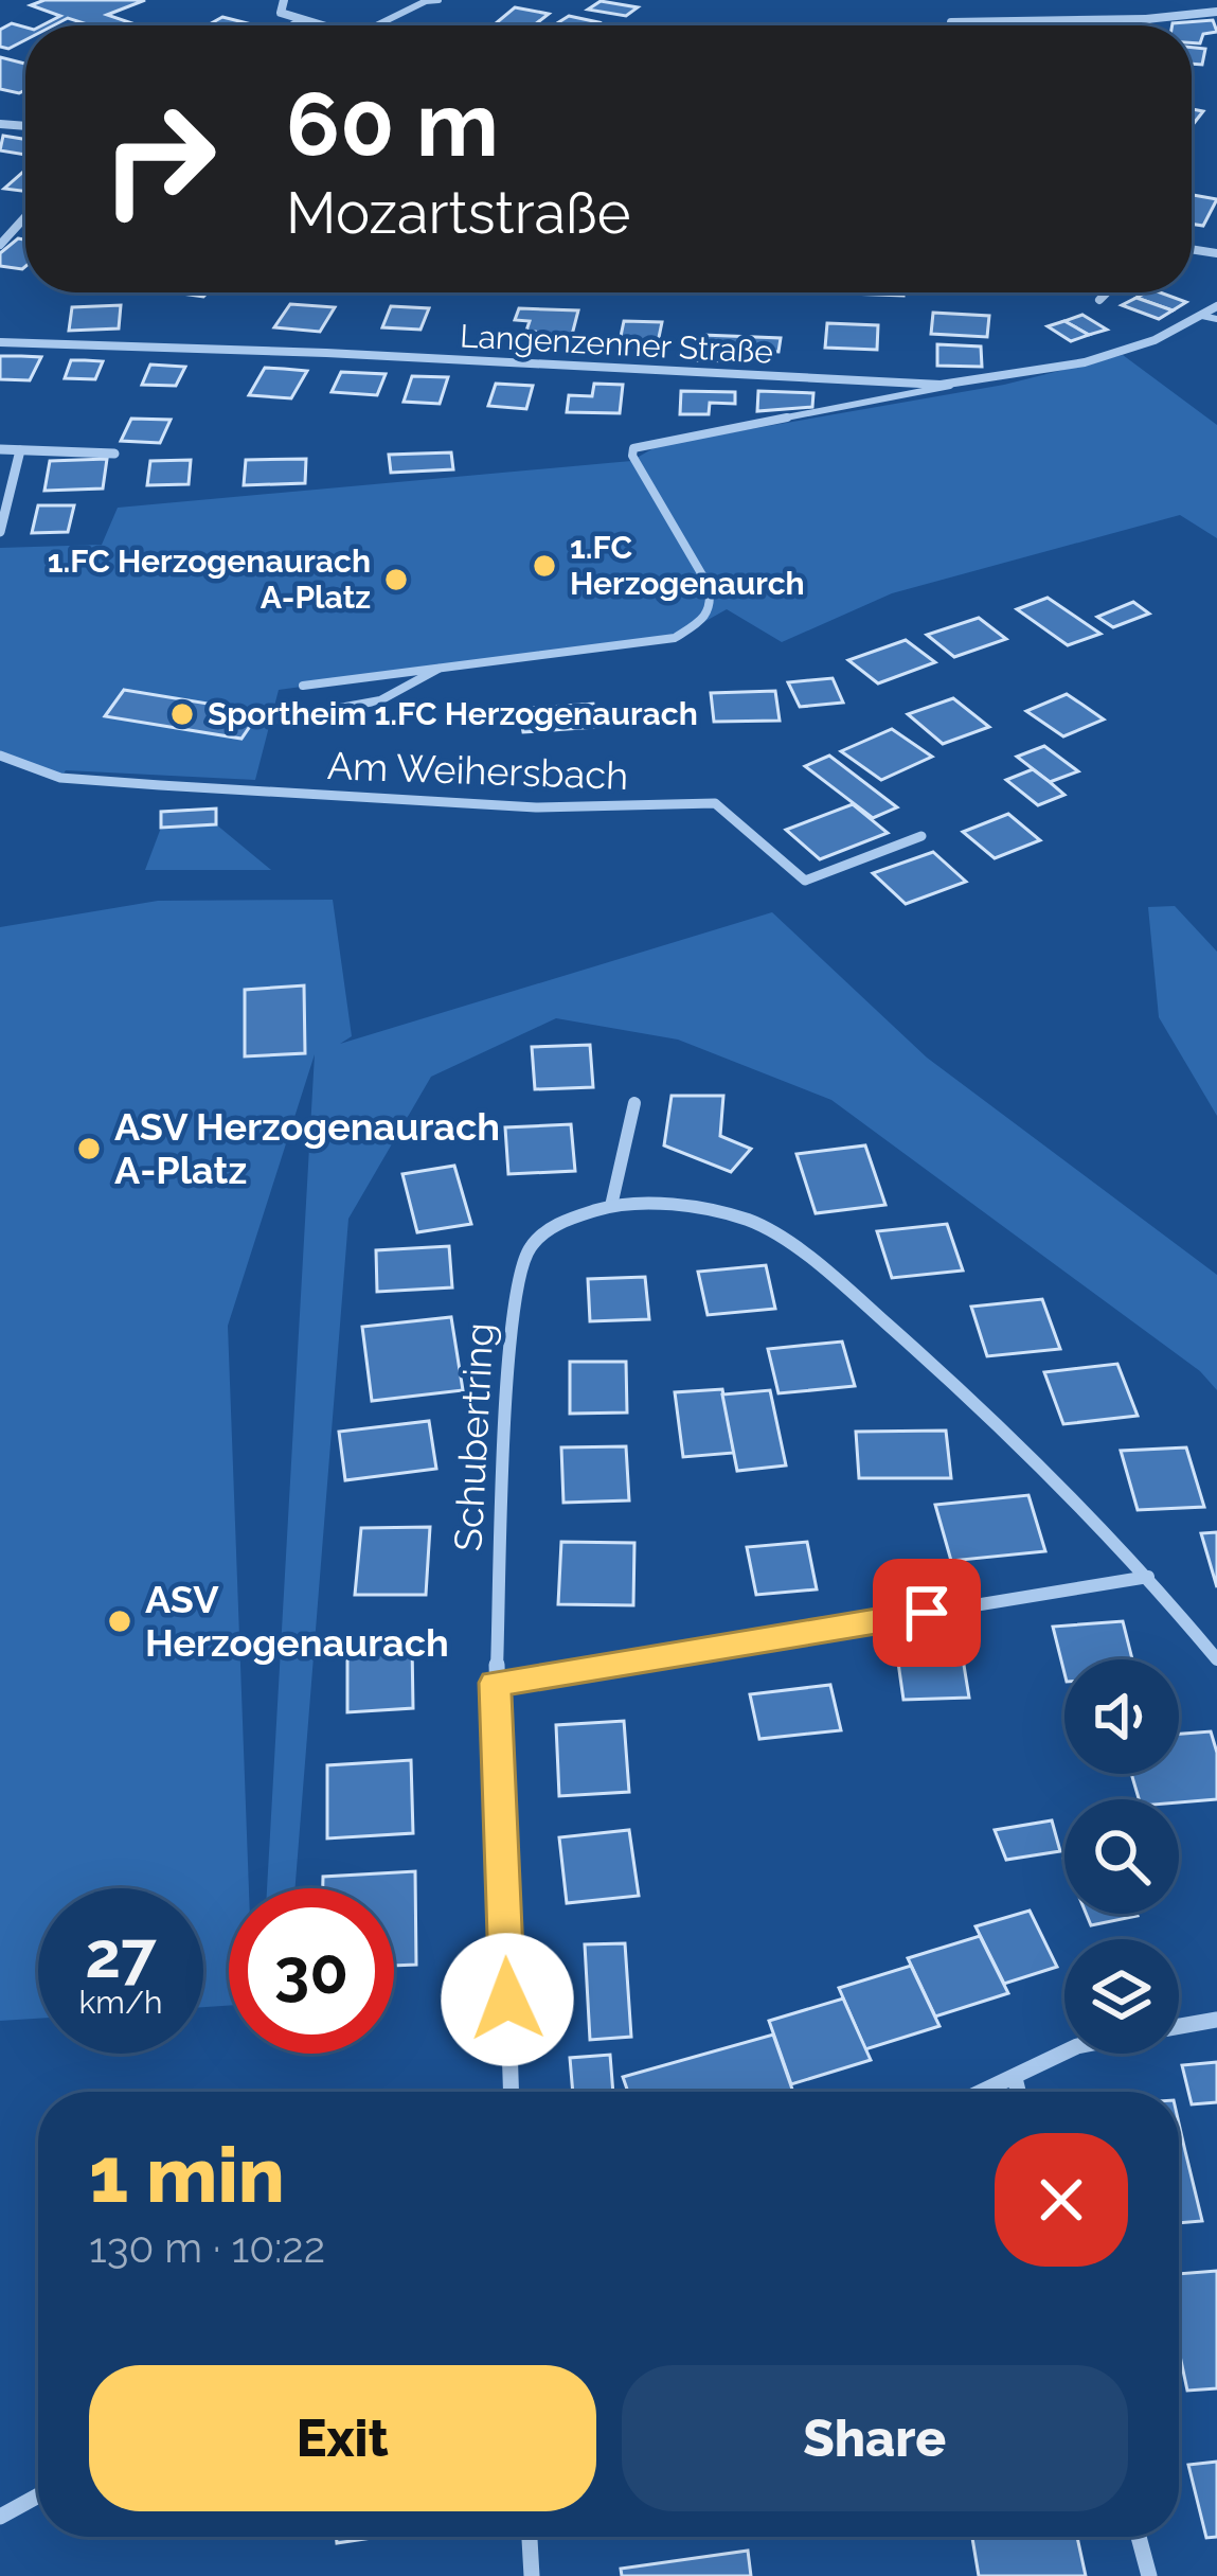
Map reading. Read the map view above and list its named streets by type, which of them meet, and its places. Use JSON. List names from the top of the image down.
{
  "streets": {
    "street": ["Langenzenner Straße", "Am Weihersbach", "Schubertring"]
  },
  "places": [
    "1.FC Herzogenaurch",
    "1.FC Herzogenaurach A-Platz",
    "Sportheim 1.FC Herzogenaurach",
    "ASV Herzogenaurach A-Platz",
    "ASV Herzogenaurach"
  ],
  "page": {
    "turn": ["60 m", "Mozartstraße"],
    "speed": "27 km/h",
    "limit": "30",
    "heading": ["1 min", "130 m · 10:22"],
    "buttons": ["Exit", "Share"]
  }
}
